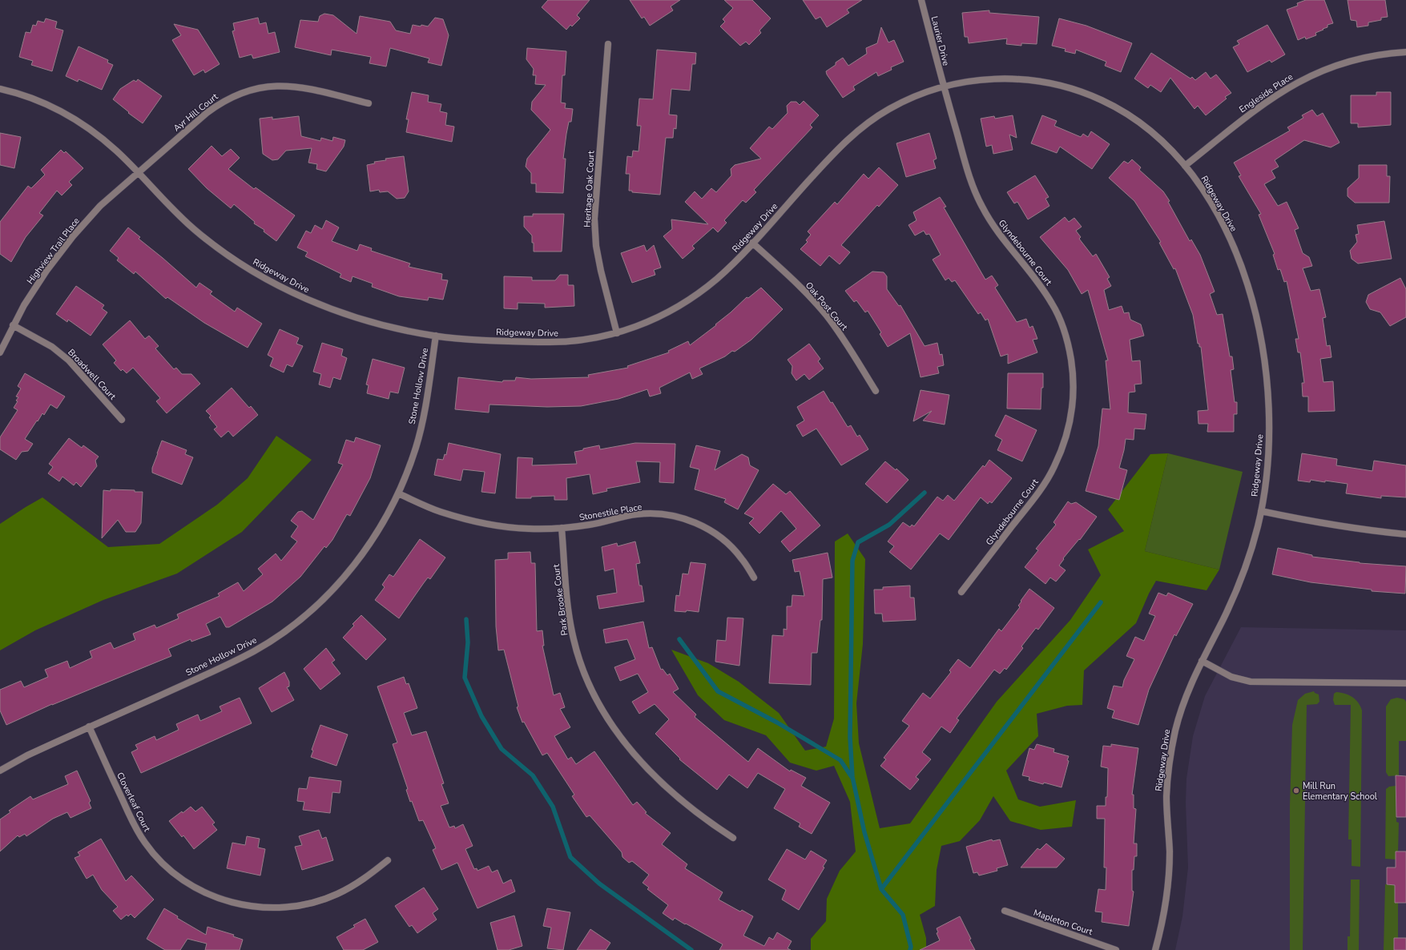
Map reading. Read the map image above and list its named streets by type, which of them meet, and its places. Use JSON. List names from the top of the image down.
{
  "streets": {
    "street": [
      "Laurier Drive",
      "Engleside Place",
      "Ayr Hill Court",
      "Heritage Oak Court",
      "Ridgeway Drive",
      "Highview Trail Place",
      "Glyndebourne Court",
      "Oak Post Court",
      "Broadwell Court",
      "Stone Hollow Drive",
      "Stonestile Place",
      "Park Brooke Court",
      "Cloverleaf Court",
      "Mapleton Court"
    ]
  },
  "crossings": [
    ["Laurier Drive", "Ridgeway Drive"],
    ["Laurier Drive", "Glyndebourne Court"],
    ["Engleside Place", "Ridgeway Drive"],
    ["Ayr Hill Court", "Ridgeway Drive"],
    ["Ayr Hill Court", "Highview Trail Place"],
    ["Heritage Oak Court", "Ridgeway Drive"],
    ["Ridgeway Drive", "Highview Trail Place"],
    ["Ridgeway Drive", "Glyndebourne Court"],
    ["Ridgeway Drive", "Oak Post Court"],
    ["Ridgeway Drive", "Stone Hollow Drive"],
    ["Highview Trail Place", "Broadwell Court"],
    ["Stone Hollow Drive", "Cloverleaf Court"],
    ["Stonestile Place", "Park Brooke Court"]
  ],
  "places": ["Mill Run Elementary School"]
}
